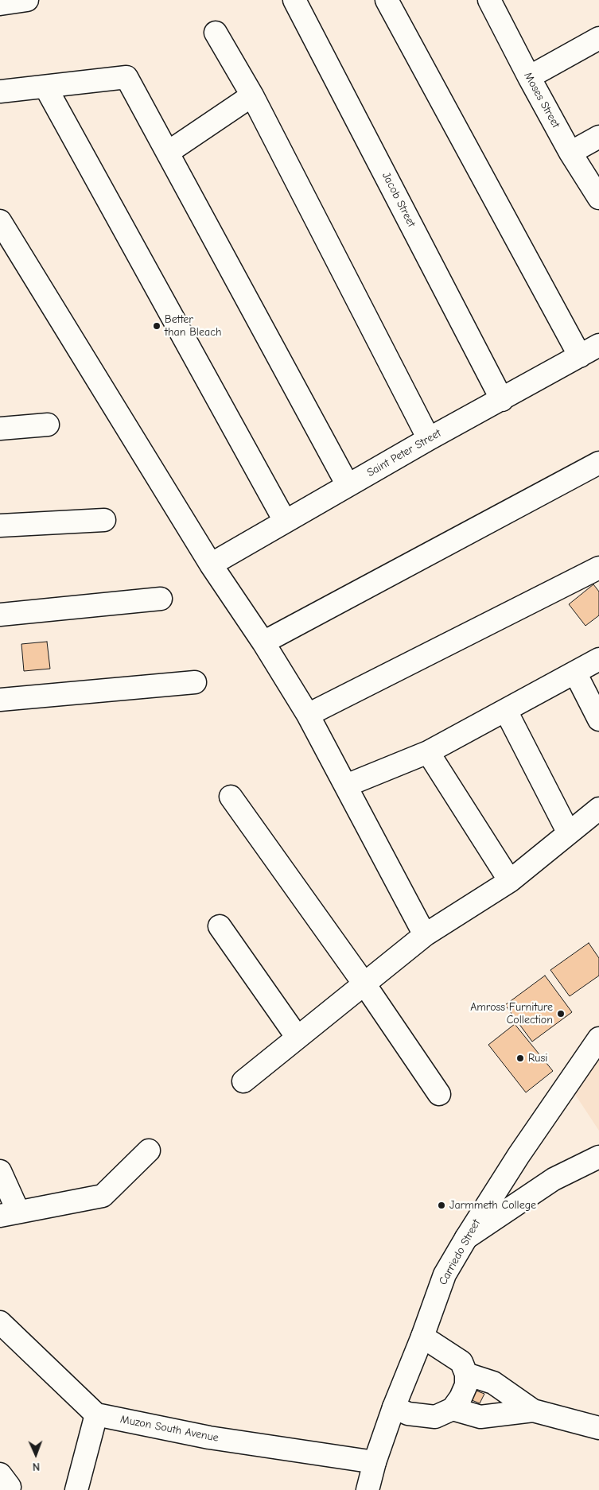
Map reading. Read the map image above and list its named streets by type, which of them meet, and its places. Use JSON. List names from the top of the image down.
{
  "streets": {
    "street": [
      "Moses Street",
      "Jacob Street",
      "Saint Peter Street",
      "Carriedo Street",
      "Muzon South Avenue"
    ]
  },
  "crossings": [
    ["Jacob Street", "Saint Peter Street"],
    ["Carriedo Street", "Muzon South Avenue"]
  ],
  "places": [
    "Better than Bleach",
    "Amross Furniture Collection",
    "Rusi",
    "Jarmmeth College"
  ],
  "north": "bottom"
}
